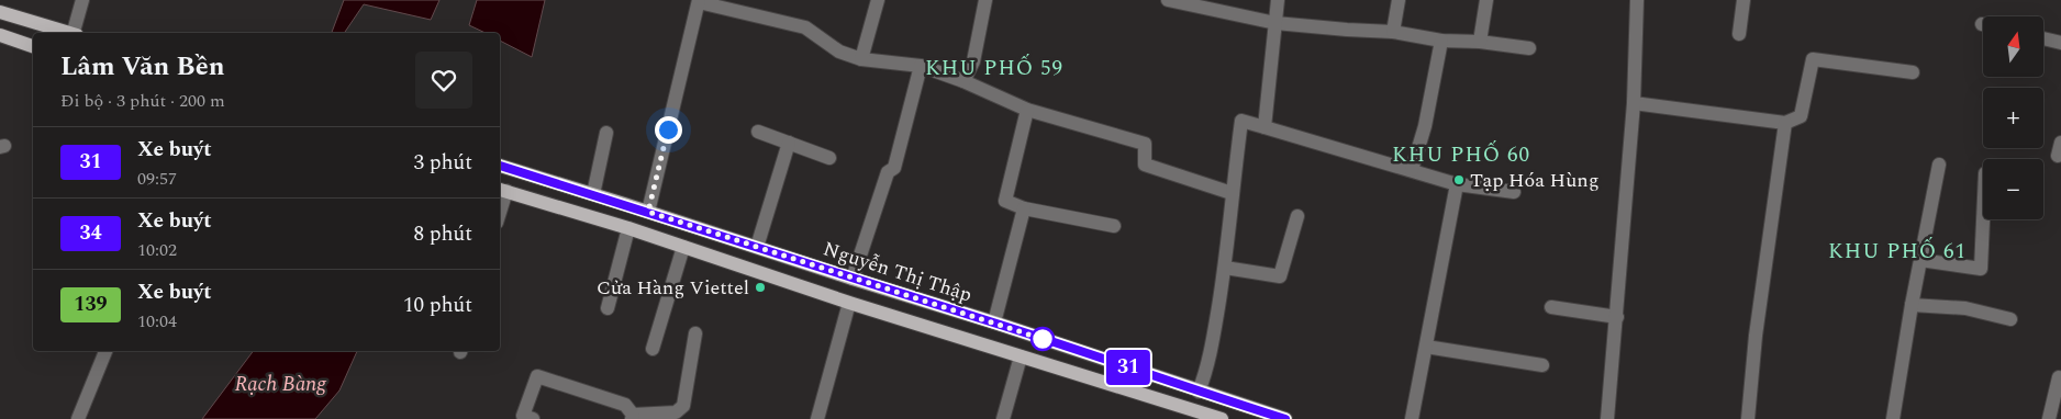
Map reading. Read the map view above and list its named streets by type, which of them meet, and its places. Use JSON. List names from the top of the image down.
{
  "streets": {
    "main road": ["Nguyễn Thị Thập"]
  },
  "districts": ["KHU PHỐ 59", "KHU PHỐ 60", "KHU PHỐ 61"],
  "water": ["Rạch Bàng"],
  "places": ["Tạp Hóa Hùng", "Cửa Hàng Viettel"],
  "lines": ["bus line 31"],
  "north": "top",
  "page": {
    "on_map": "31",
    "map_buttons": ["+", "−"],
    "heading": ["Lâm Văn Bền", "Đi bộ · 3 phút · 200 m"],
    "list": [
      {
        "mark": "31",
        "name": "Xe buýt",
        "note": "09:57",
        "value": "3 phút"
      },
      {
        "mark": "34",
        "name": "Xe buýt",
        "note": "10:02",
        "value": "8 phút"
      },
      {
        "mark": "139",
        "name": "Xe buýt",
        "note": "10:04",
        "value": "10 phút"
      }
    ]
  }
}
